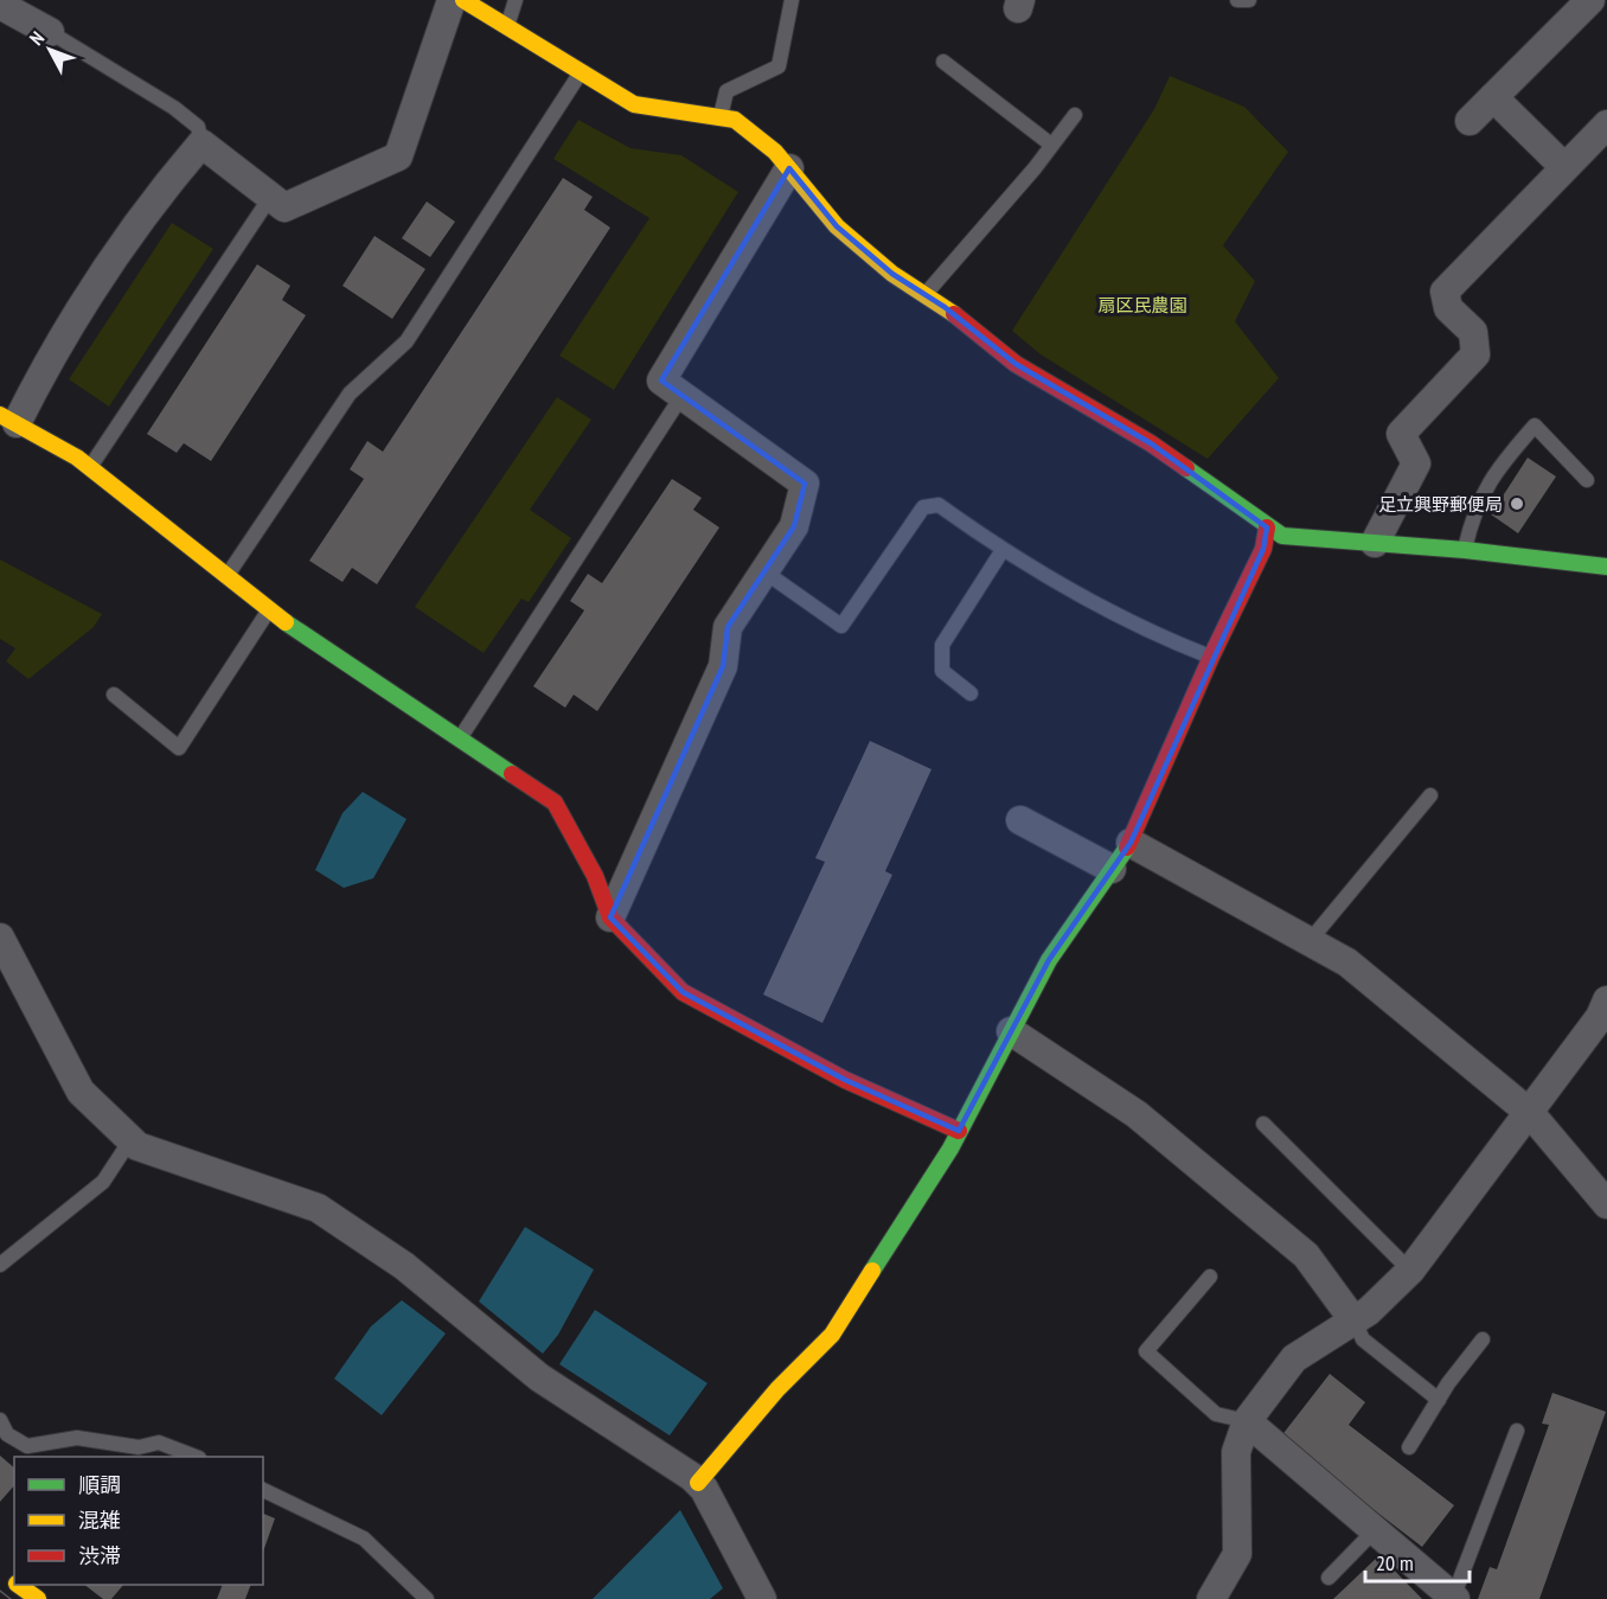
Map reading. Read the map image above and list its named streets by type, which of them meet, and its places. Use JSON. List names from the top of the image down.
{
  "parks": ["扇区民農園"],
  "places": ["足立興野郵便局"],
  "legend": ["順調", "混雑", "渋滞"],
  "scale_bar": "20 m",
  "north": "top left"
}
